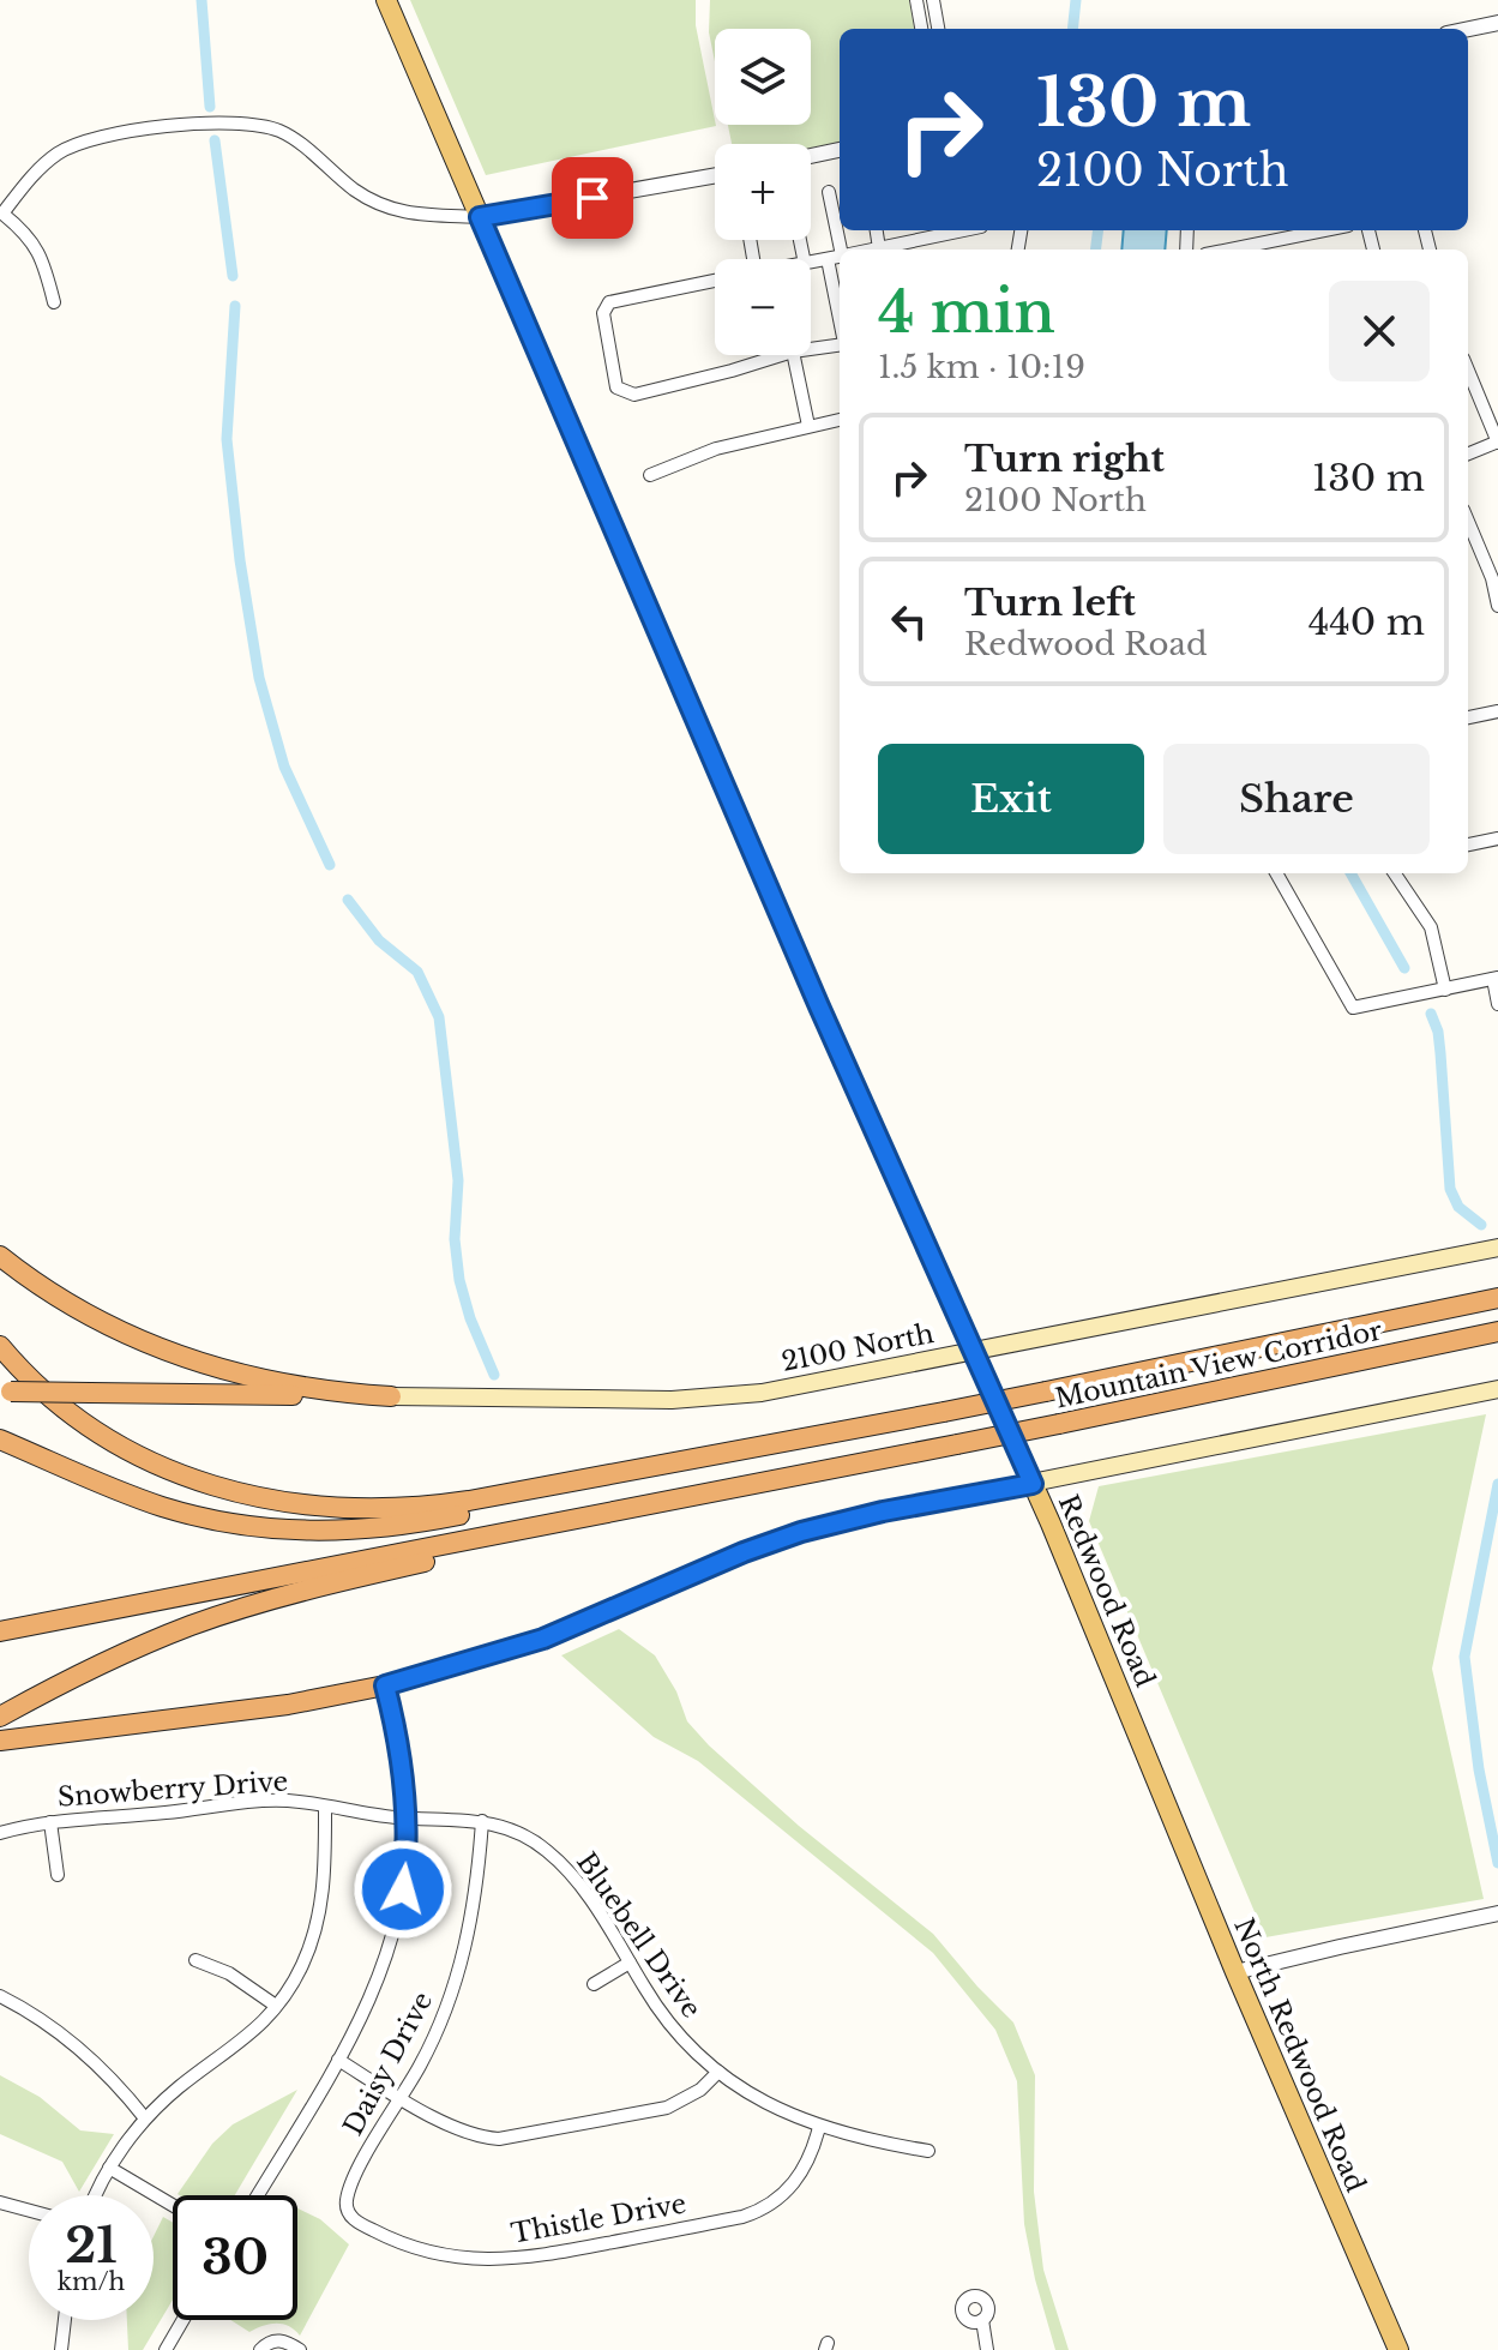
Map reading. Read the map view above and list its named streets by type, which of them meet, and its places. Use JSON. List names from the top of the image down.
{
  "streets": {
    "highway": ["Mountain View Corridor"],
    "main road": ["2100 North", "Redwood Road", "North Redwood Road"],
    "street": [
      "Snowberry Drive",
      "Bluebell Drive",
      "Daisy Drive",
      "Thistle Drive"
    ]
  },
  "crossings": [
    ["2100 North", "Redwood Road"],
    ["Redwood Road", "North Redwood Road"],
    ["Snowberry Drive", "Bluebell Drive"],
    ["Bluebell Drive", "Daisy Drive"],
    ["Bluebell Drive", "Thistle Drive"],
    ["Daisy Drive", "Thistle Drive"]
  ],
  "page": {
    "map_buttons": ["+", "−"],
    "turn": ["130 m", "2100 North"],
    "heading": ["4 min", "1.5 km · 10:19"],
    "list": [
      {
        "name": "Turn right",
        "note": "2100 North",
        "value": "130 m"
      },
      {
        "name": "Turn left",
        "note": "Redwood Road",
        "value": "440 m"
      }
    ],
    "buttons": ["Exit", "Share"],
    "speed": "21 km/h",
    "limit": "30"
  }
}
